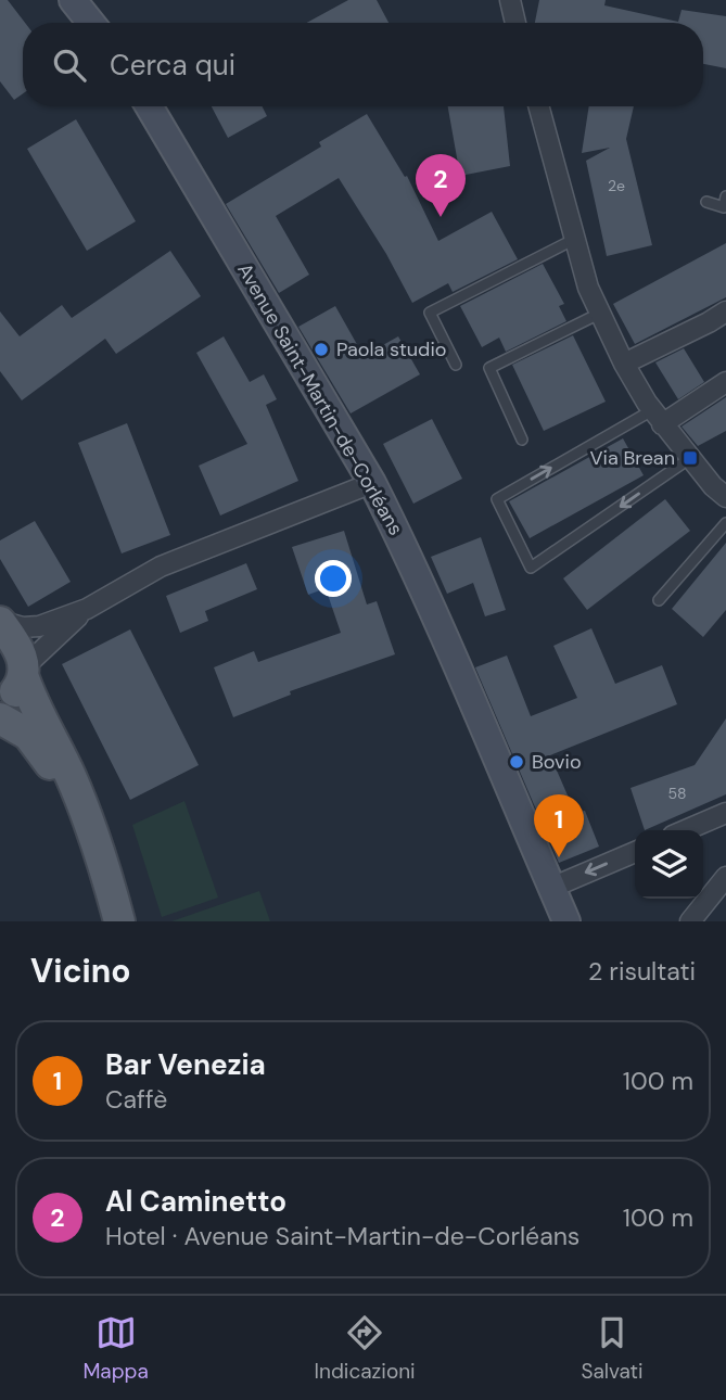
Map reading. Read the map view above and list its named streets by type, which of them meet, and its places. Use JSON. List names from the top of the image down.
{
  "streets": {
    "street": ["Avenue Saint-Martin-de-Corléans"]
  },
  "places": {
    "other": ["Paola studio", "Bovio"],
    "transit": ["Via Brean"]
  },
  "house_numbers": ["2e", "58"],
  "page": {
    "search": "Cerca qui",
    "pins": ["2", "1"],
    "heading": ["Vicino", "2 risultati"],
    "list": [
      {
        "mark": "1",
        "name": "Bar Venezia",
        "note": "Caffè",
        "value": "100 m"
      },
      {
        "mark": "2",
        "name": "Al Caminetto",
        "note": "Hotel · Avenue Saint-Martin-de-Corléans",
        "value": "100 m"
      }
    ],
    "nav": ["Mappa", "Indicazioni", "Salvati"]
  }
}
